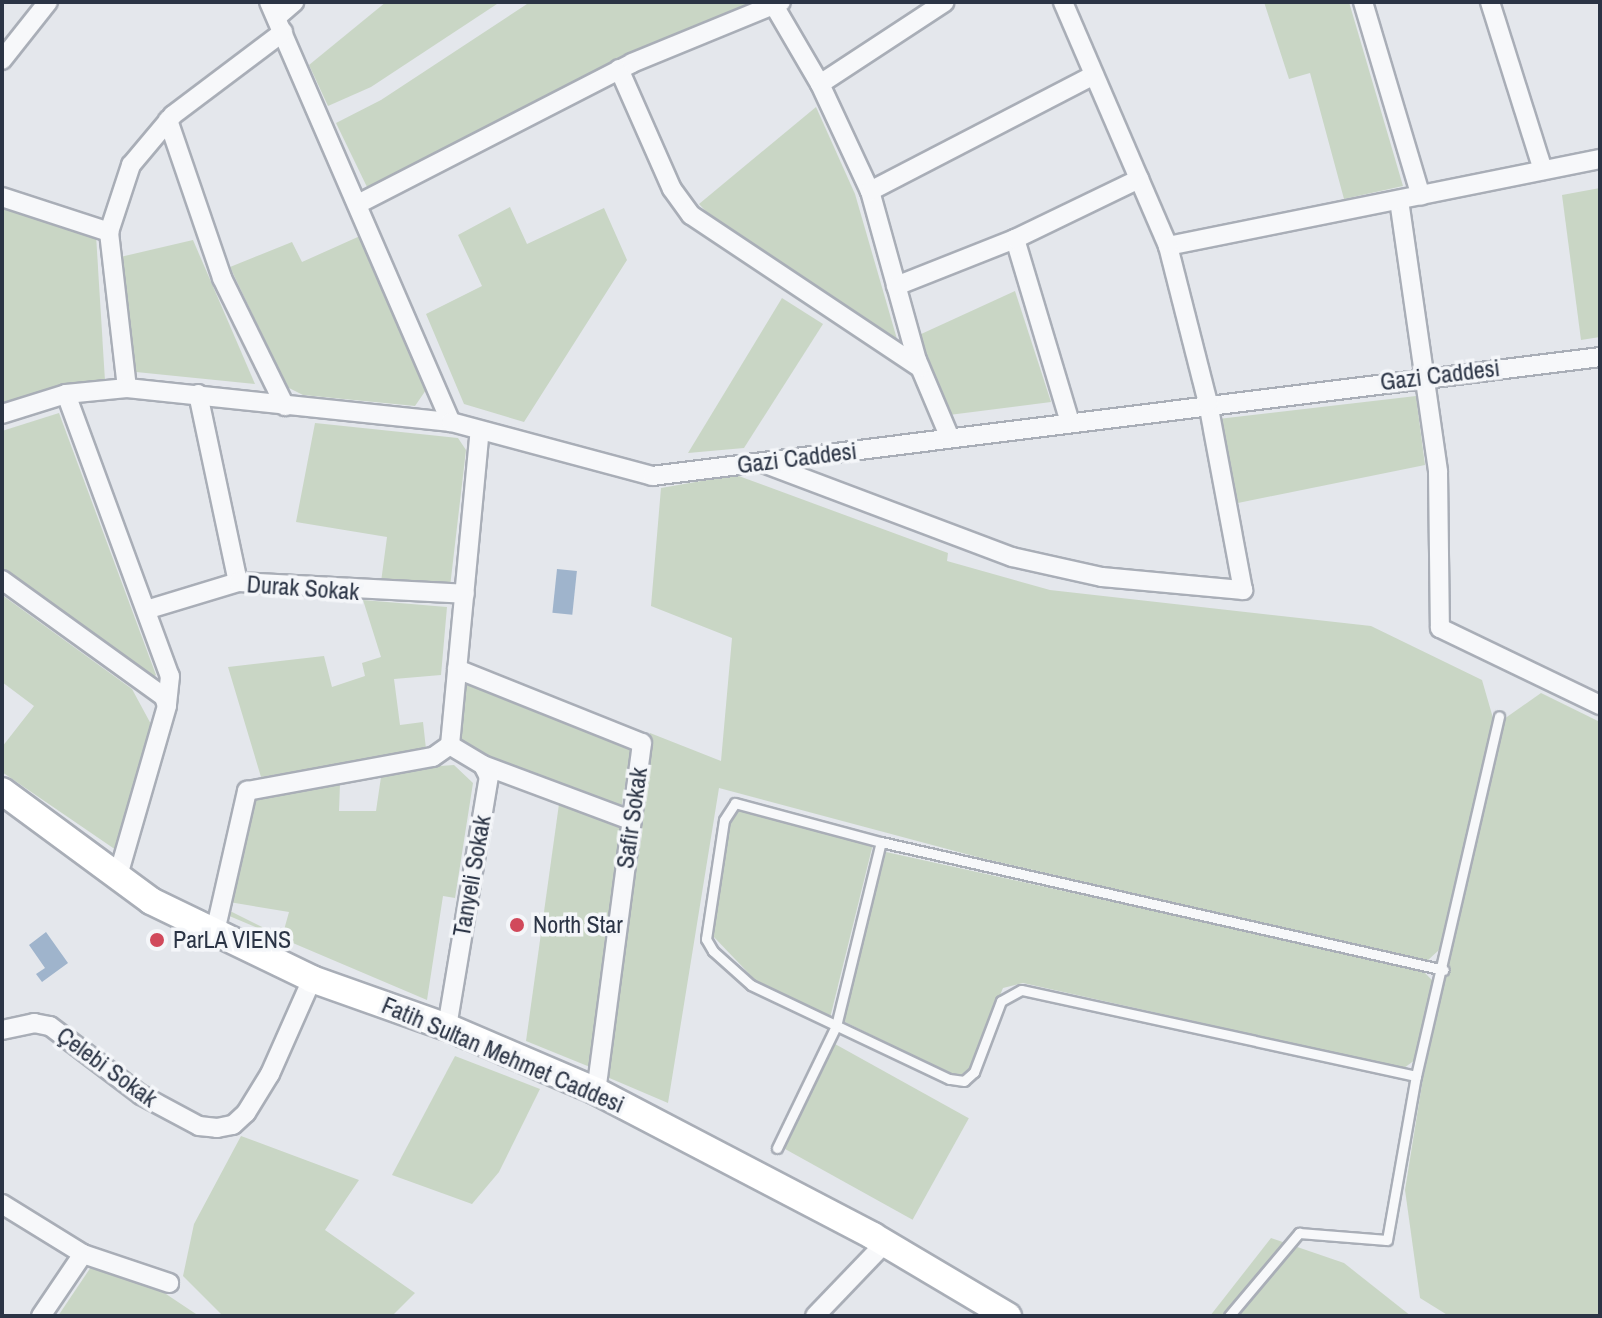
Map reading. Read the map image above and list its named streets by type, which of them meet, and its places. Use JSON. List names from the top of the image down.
{
  "streets": {
    "street": [
      "Gazi Caddesi",
      "Durak Sokak",
      "Safir Sokak",
      "Tanyeli Sokak",
      "Fatih Sultan Mehmet Caddesi",
      "Çelebi Sokak"
    ]
  },
  "crossings": [
    ["Safir Sokak", "Fatih Sultan Mehmet Caddesi"],
    ["Tanyeli Sokak", "Fatih Sultan Mehmet Caddesi"],
    ["Fatih Sultan Mehmet Caddesi", "Çelebi Sokak"]
  ],
  "places": ["North Star", "ParLA VIENS"]
}
